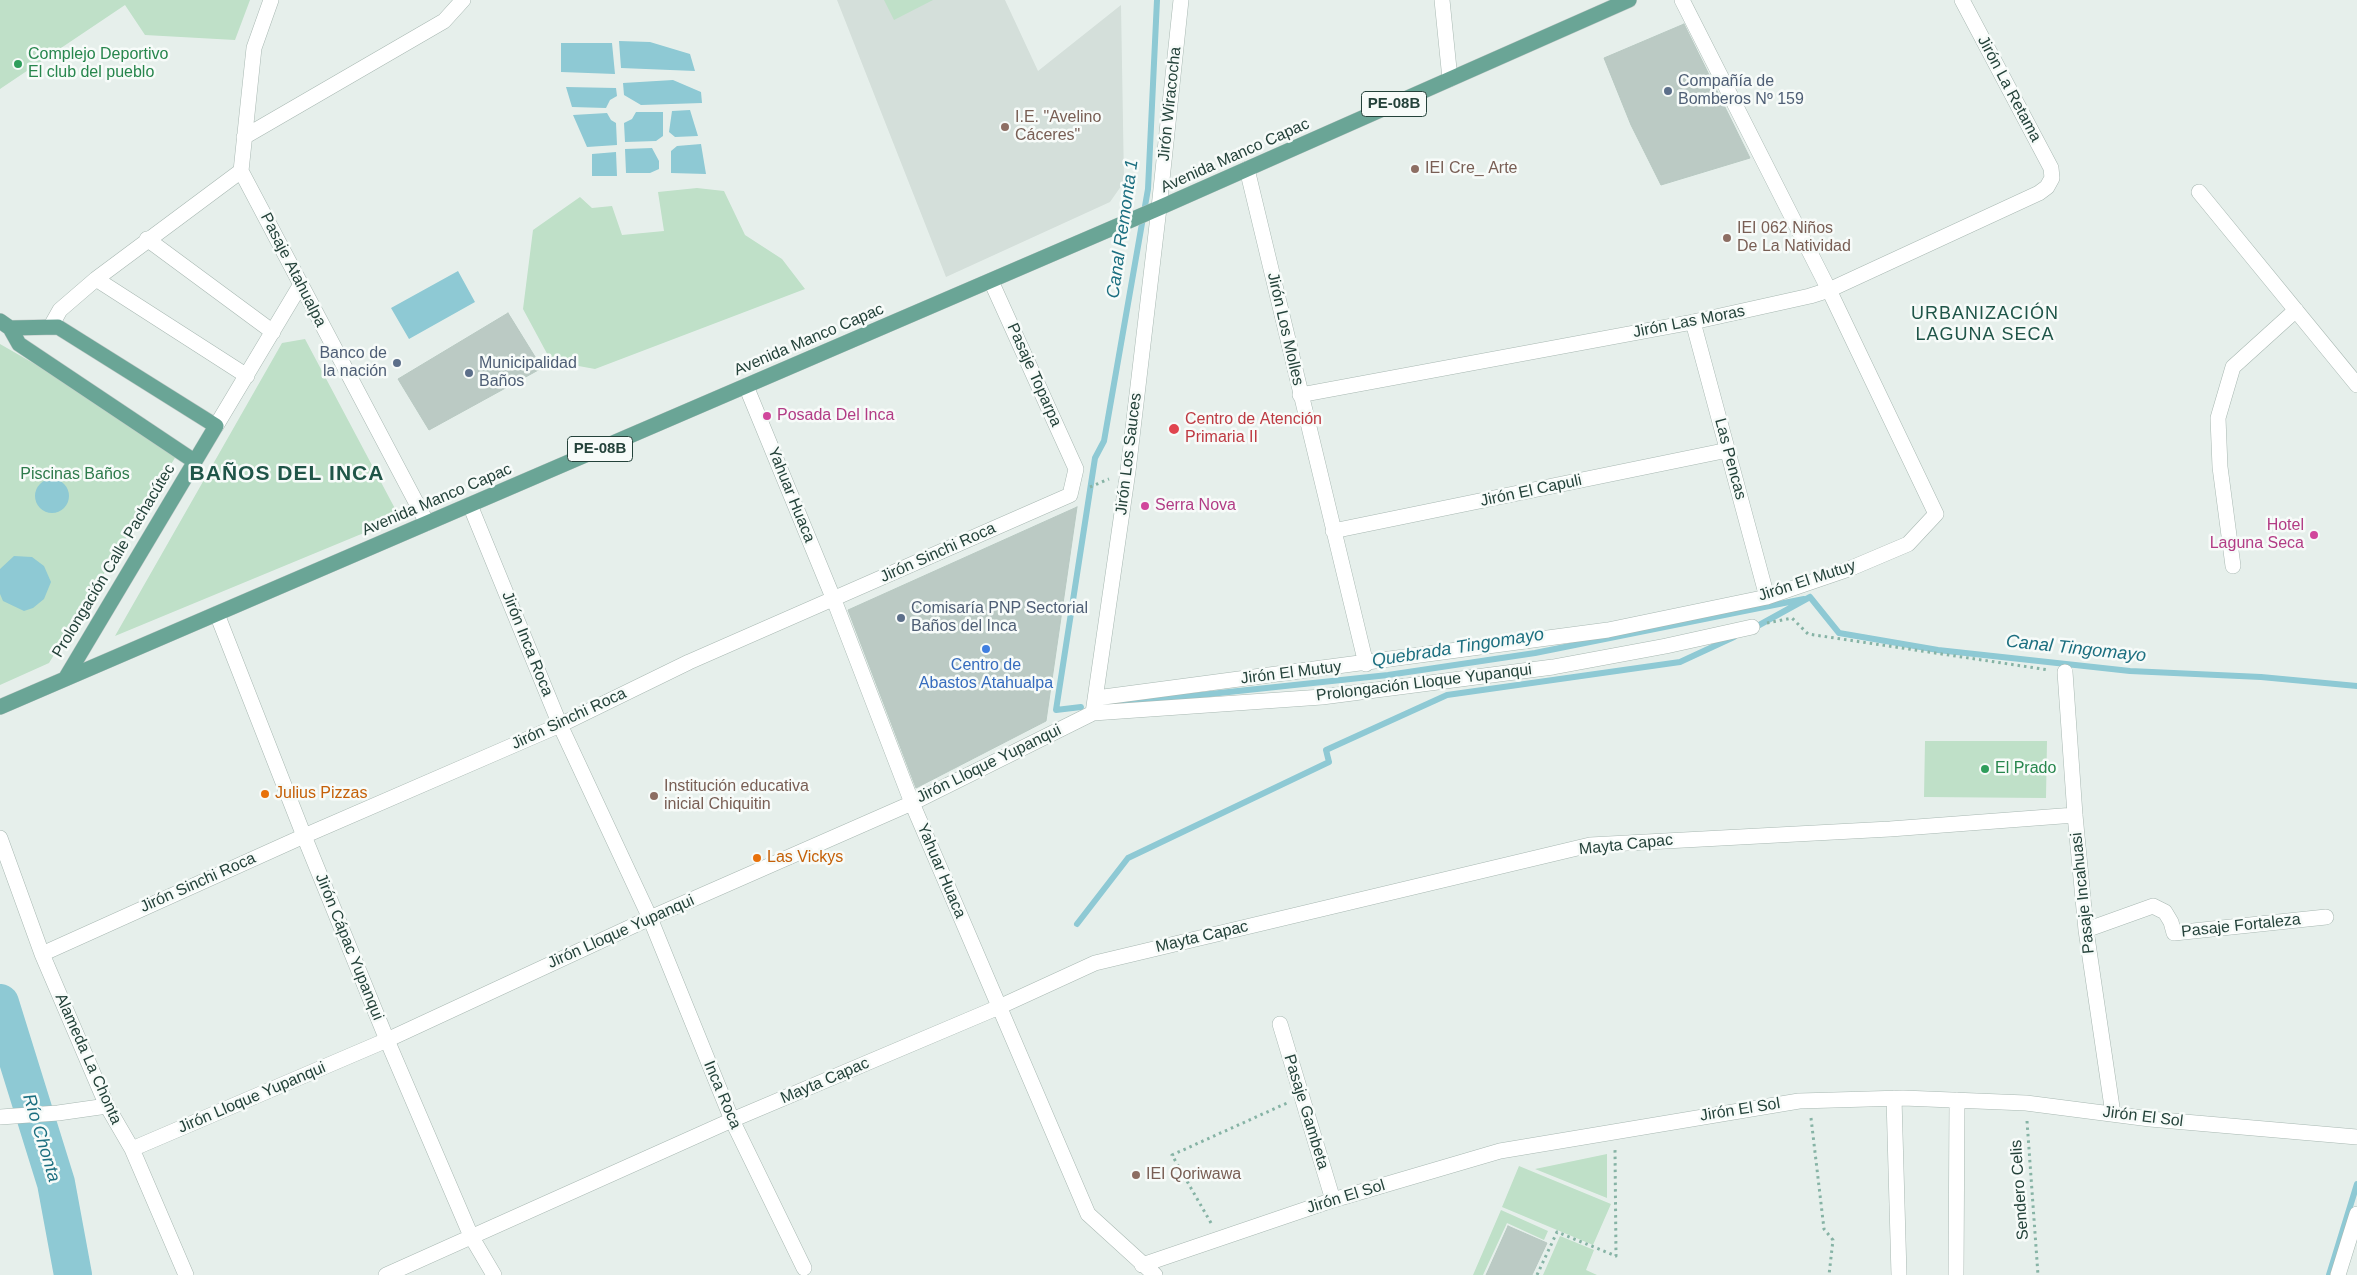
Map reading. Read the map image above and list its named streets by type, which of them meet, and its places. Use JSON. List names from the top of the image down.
{
  "streets": {
    "main road": ["PE-08B", "Avenida Manco Capac", "Prolongación Calle Pachacútec"],
    "street": [
      "Jirón La Retama",
      "Jirón Wiracocha",
      "Pasaje Atahualpa",
      "Jirón Las Moras",
      "Jirón Los Molles",
      "Pasaje Toparpa",
      "Jirón Los Sauces",
      "Las Pencas",
      "Jirón El Capuli",
      "Yahuar Huaca",
      "Jirón Sinchi Roca",
      "Jirón El Mutuy",
      "Jirón Inca Roca",
      "Prolongación Lloque Yupanqui",
      "Jirón Lloque Yupanqui",
      "Mayta Capac",
      "Pasaje Incahuasi",
      "Pasaje Fortaleza",
      "Jirón Cápac Yupanqui",
      "Alameda La Chonta",
      "Inca Roca",
      "Jirón El Sol",
      "Pasaje Gambeta"
    ],
    "path": ["Sendero Celis"]
  },
  "crossings": [
    ["Jirón La Retama", "Jirón Las Moras"],
    ["Jirón Wiracocha", "Avenida Manco Capac"],
    ["Jirón Wiracocha", "Jirón Los Sauces"],
    ["Avenida Manco Capac", "Pasaje Atahualpa"],
    ["Avenida Manco Capac", "Jirón Los Molles"],
    ["Avenida Manco Capac", "Pasaje Toparpa"],
    ["Avenida Manco Capac", "Jirón Los Sauces"],
    ["Avenida Manco Capac", "Yahuar Huaca"],
    ["Avenida Manco Capac", "Prolongación Calle Pachacútec"],
    ["Avenida Manco Capac", "Jirón Inca Roca"],
    ["Avenida Manco Capac", "Jirón Cápac Yupanqui"],
    ["Jirón Las Moras", "Jirón Los Molles"],
    ["Jirón Las Moras", "Las Pencas"],
    ["Jirón Las Moras", "Jirón El Mutuy"],
    ["Jirón Los Molles", "Jirón El Capuli"],
    ["Jirón Los Molles", "Jirón El Mutuy"],
    ["Pasaje Toparpa", "Jirón Sinchi Roca"],
    ["Jirón Los Sauces", "Jirón El Mutuy"],
    ["Jirón Los Sauces", "Prolongación Lloque Yupanqui"],
    ["Jirón Los Sauces", "Jirón Lloque Yupanqui"],
    ["Las Pencas", "Jirón El Capuli"],
    ["Las Pencas", "Jirón El Mutuy"],
    ["Yahuar Huaca", "Jirón Sinchi Roca"],
    ["Yahuar Huaca", "Jirón Lloque Yupanqui"],
    ["Yahuar Huaca", "Mayta Capac"],
    ["Yahuar Huaca", "Jirón El Sol"],
    ["Jirón Sinchi Roca", "Jirón Inca Roca"],
    ["Jirón Sinchi Roca", "Jirón Cápac Yupanqui"],
    ["Jirón Sinchi Roca", "Alameda La Chonta"],
    ["Jirón El Mutuy", "Prolongación Lloque Yupanqui"],
    ["Jirón El Mutuy", "Jirón Lloque Yupanqui"],
    ["Jirón Inca Roca", "Jirón Lloque Yupanqui"],
    ["Jirón Inca Roca", "Inca Roca"],
    ["Prolongación Lloque Yupanqui", "Jirón Lloque Yupanqui"],
    ["Jirón Lloque Yupanqui", "Jirón Cápac Yupanqui"],
    ["Jirón Lloque Yupanqui", "Alameda La Chonta"],
    ["Jirón Lloque Yupanqui", "Inca Roca"],
    ["Mayta Capac", "Pasaje Incahuasi"],
    ["Mayta Capac", "Jirón Cápac Yupanqui"],
    ["Mayta Capac", "Inca Roca"],
    ["Pasaje Incahuasi", "Pasaje Fortaleza"],
    ["Pasaje Incahuasi", "Jirón El Sol"],
    ["Jirón El Sol", "Pasaje Gambeta"],
    ["Jirón El Sol", "Sendero Celis"]
  ],
  "districts": ["URBANIZACIÓN LAGUNA SECA", "BAÑOS DEL INCA"],
  "water": [
    "Canal Remonta 1",
    "Quebrada Tingomayo",
    "Canal Tingomayo",
    "Río Chonta"
  ],
  "parks": ["Piscinas Baños"],
  "places": [
    "Complejo Deportivo El club del pueblo",
    "Compañía de Bomberos Nº 159",
    "I.E. \"Avelino Cáceres\"",
    "IEI Cre_ Arte",
    "IEI 062 Niños De La Natividad",
    "Banco de la nación",
    "Municipalidad Baños",
    "Posada Del Inca",
    "Centro de Atención Primaria II",
    "Serra Nova",
    "Hotel Laguna Seca",
    "Comisaría PNP Sectorial Baños del Inca",
    "Centro de Abastos Atahualpa",
    "El Prado",
    "Julius Pizzas",
    "Institución educativa inicial Chiquitin",
    "Las Vickys",
    "IEI Qoriwawa"
  ]
}
